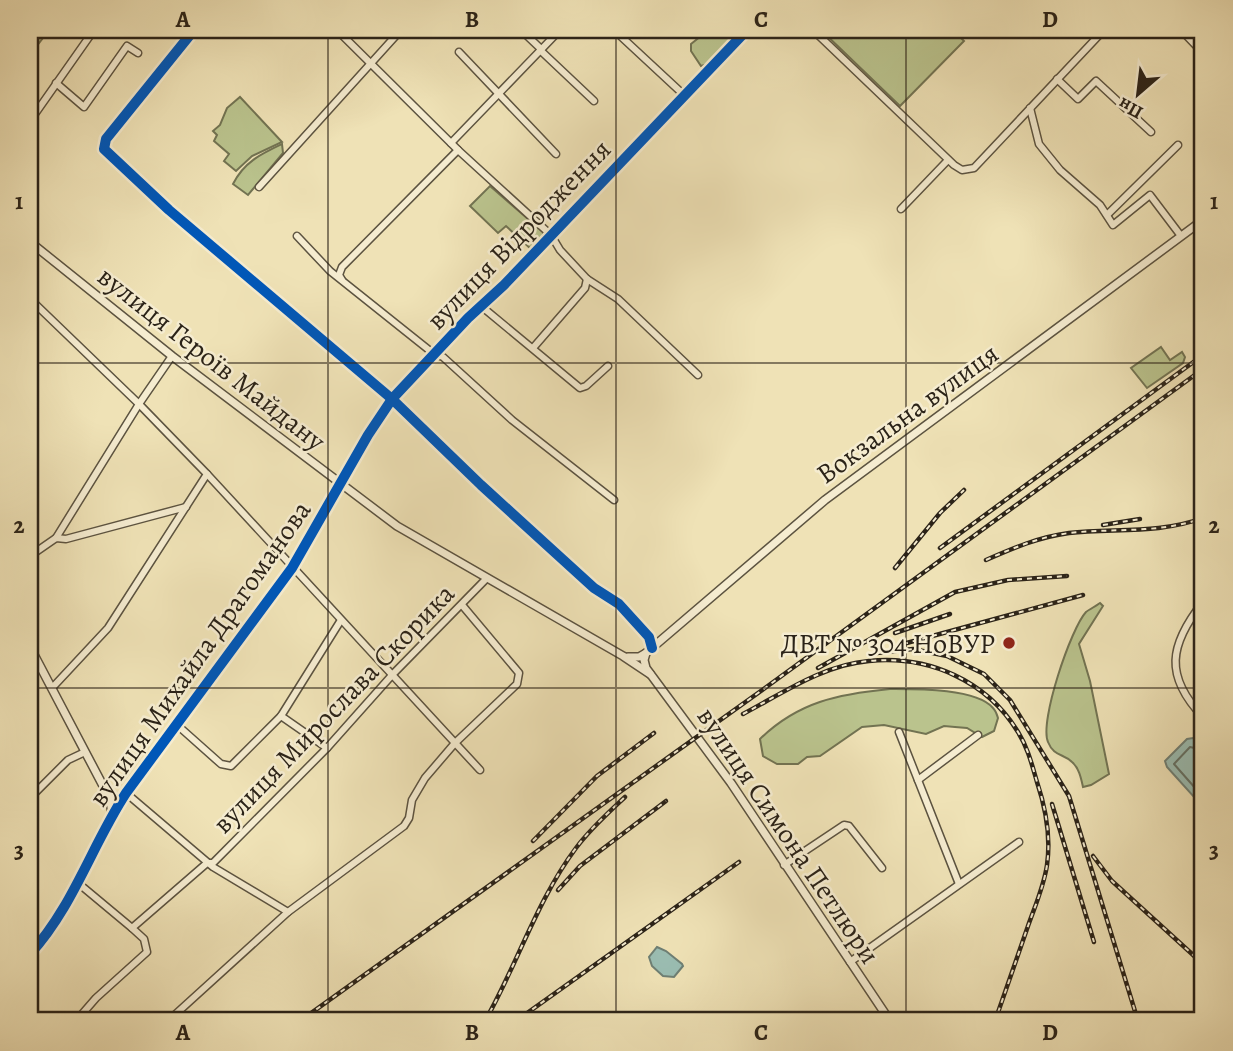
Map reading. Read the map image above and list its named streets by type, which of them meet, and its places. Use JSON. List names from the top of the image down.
{
  "streets": {
    "street": [
      "вулиця Відродження",
      "вулиця Героїв Майдану",
      "Вокзальна вулиця",
      "вулиця Михайла Драгоманова",
      "вулиця Мирослава Скорика",
      "вулиця Симона Петлюри"
    ]
  },
  "crossings": [
    ["вулиця Відродження", "вулиця Героїв Майдану"],
    ["вулиця Відродження", "вулиця Михайла Драгоманова"],
    ["вулиця Героїв Майдану", "вулиця Михайла Драгоманова"],
    ["вулиця Героїв Майдану", "вулиця Мирослава Скорика"],
    ["вулиця Героїв Майдану", "вулиця Симона Петлюри"]
  ],
  "places": ["ДВТ № 304 НоВУР"],
  "north": "bottom left",
  "grid": {
    "columns": [
      "A",
      "B",
      "C",
      "D"
    ],
    "rows": ["1", "2", "3"]
  }
}
